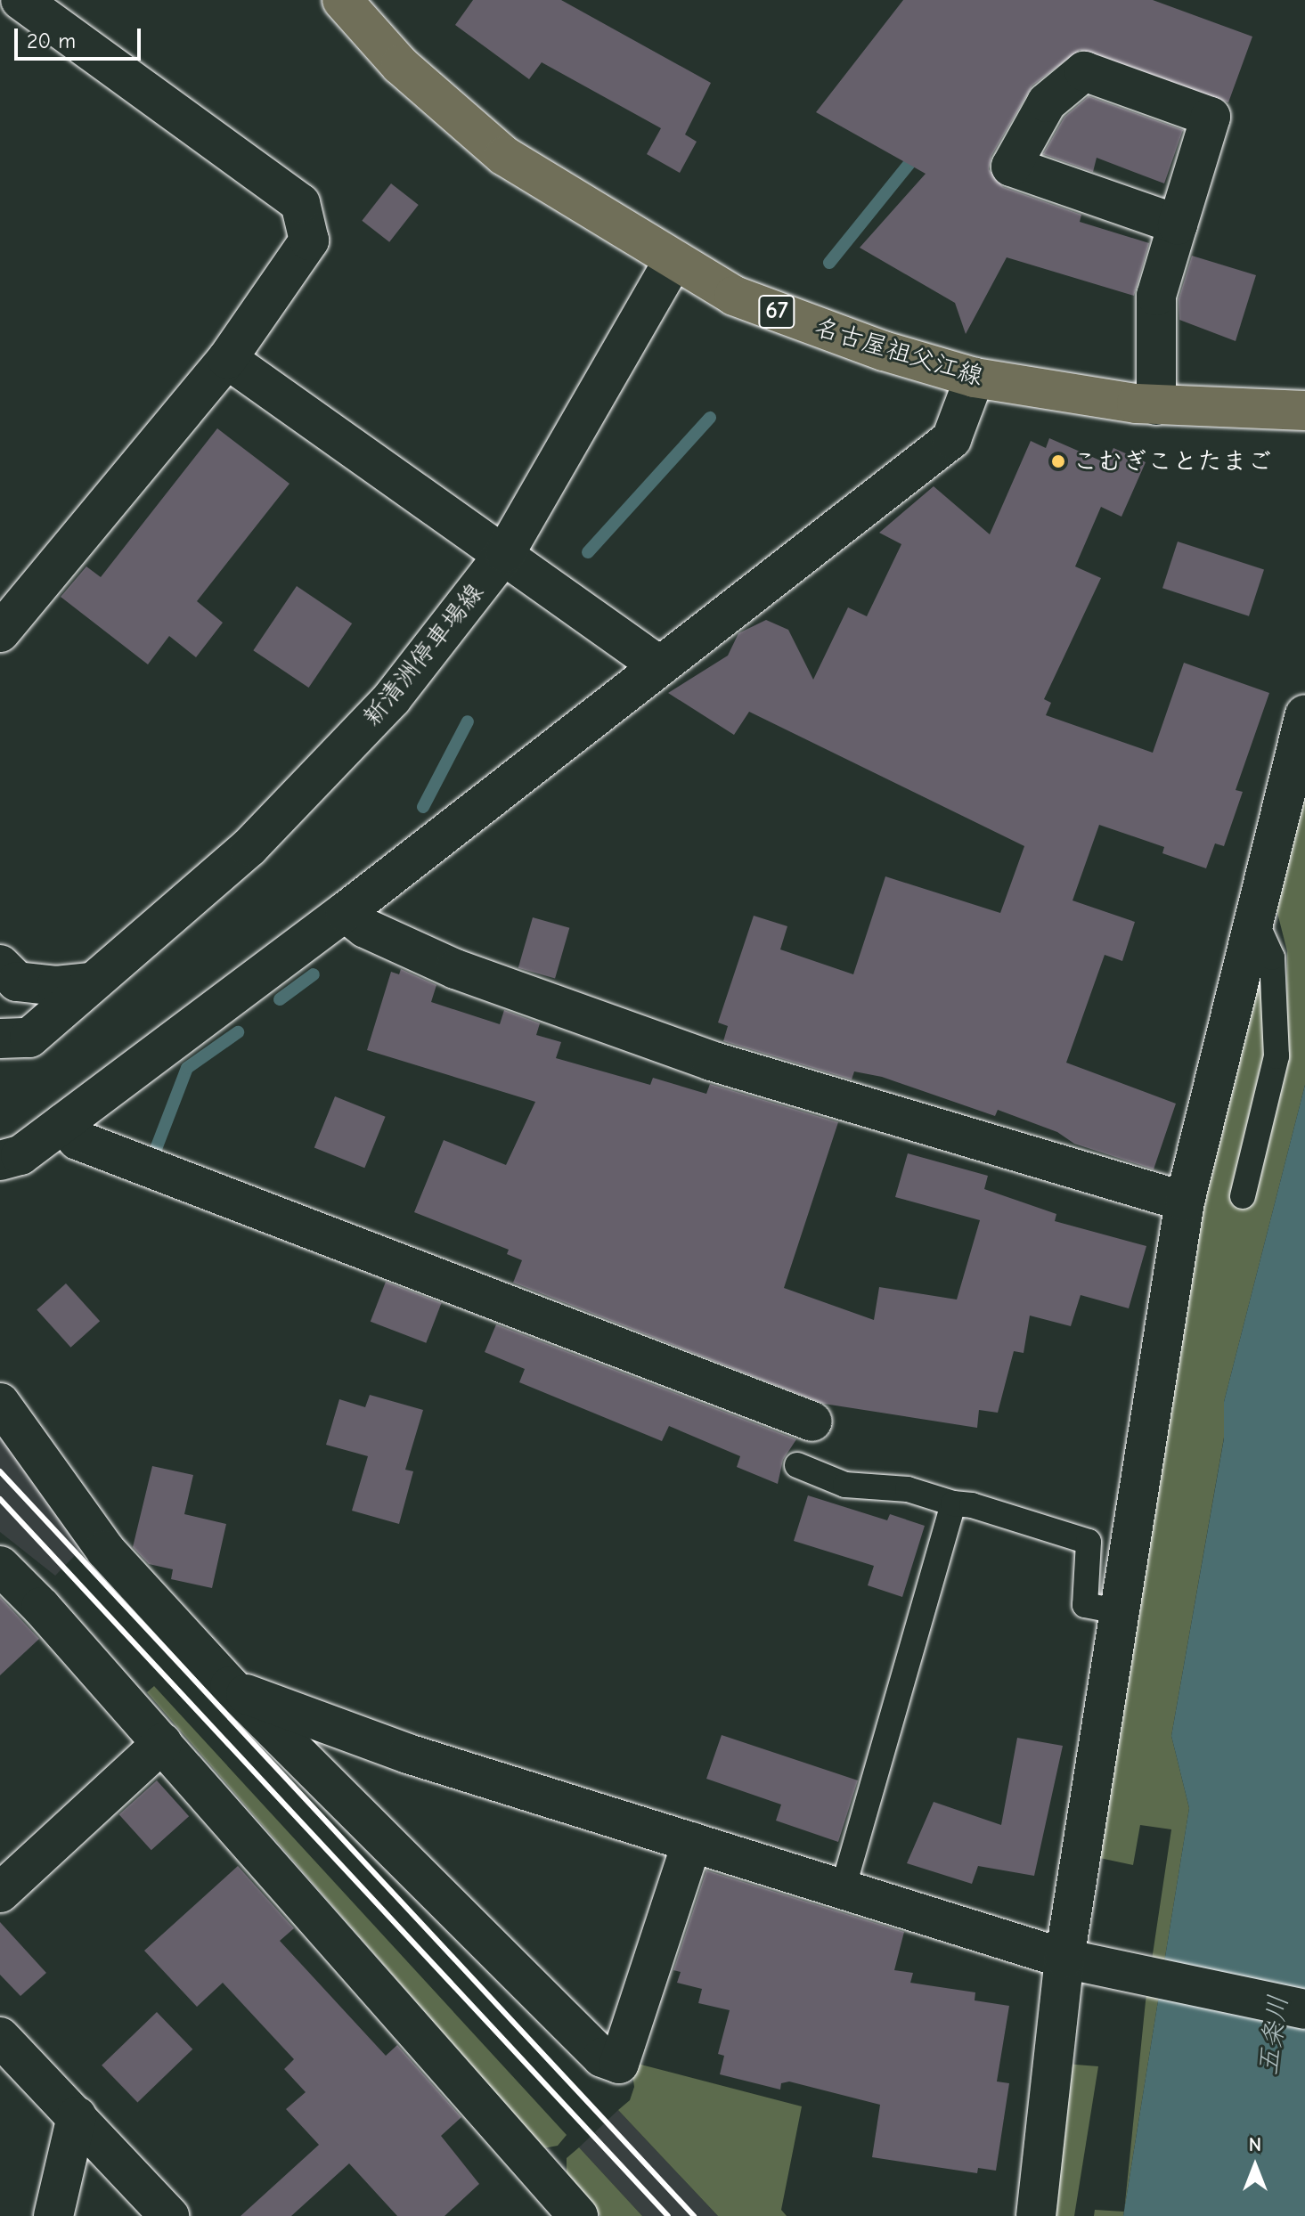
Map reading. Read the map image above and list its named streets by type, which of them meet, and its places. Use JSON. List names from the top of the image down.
{
  "streets": {
    "main road": ["67", "名古屋祖父江線"],
    "street": ["新清洲停車場線"]
  },
  "crossings": [
    ["名古屋祖父江線", "新清洲停車場線"]
  ],
  "water": ["五条川"],
  "places": ["こむぎことたまご"],
  "scale_bar": "20 m",
  "north": "top"
}
